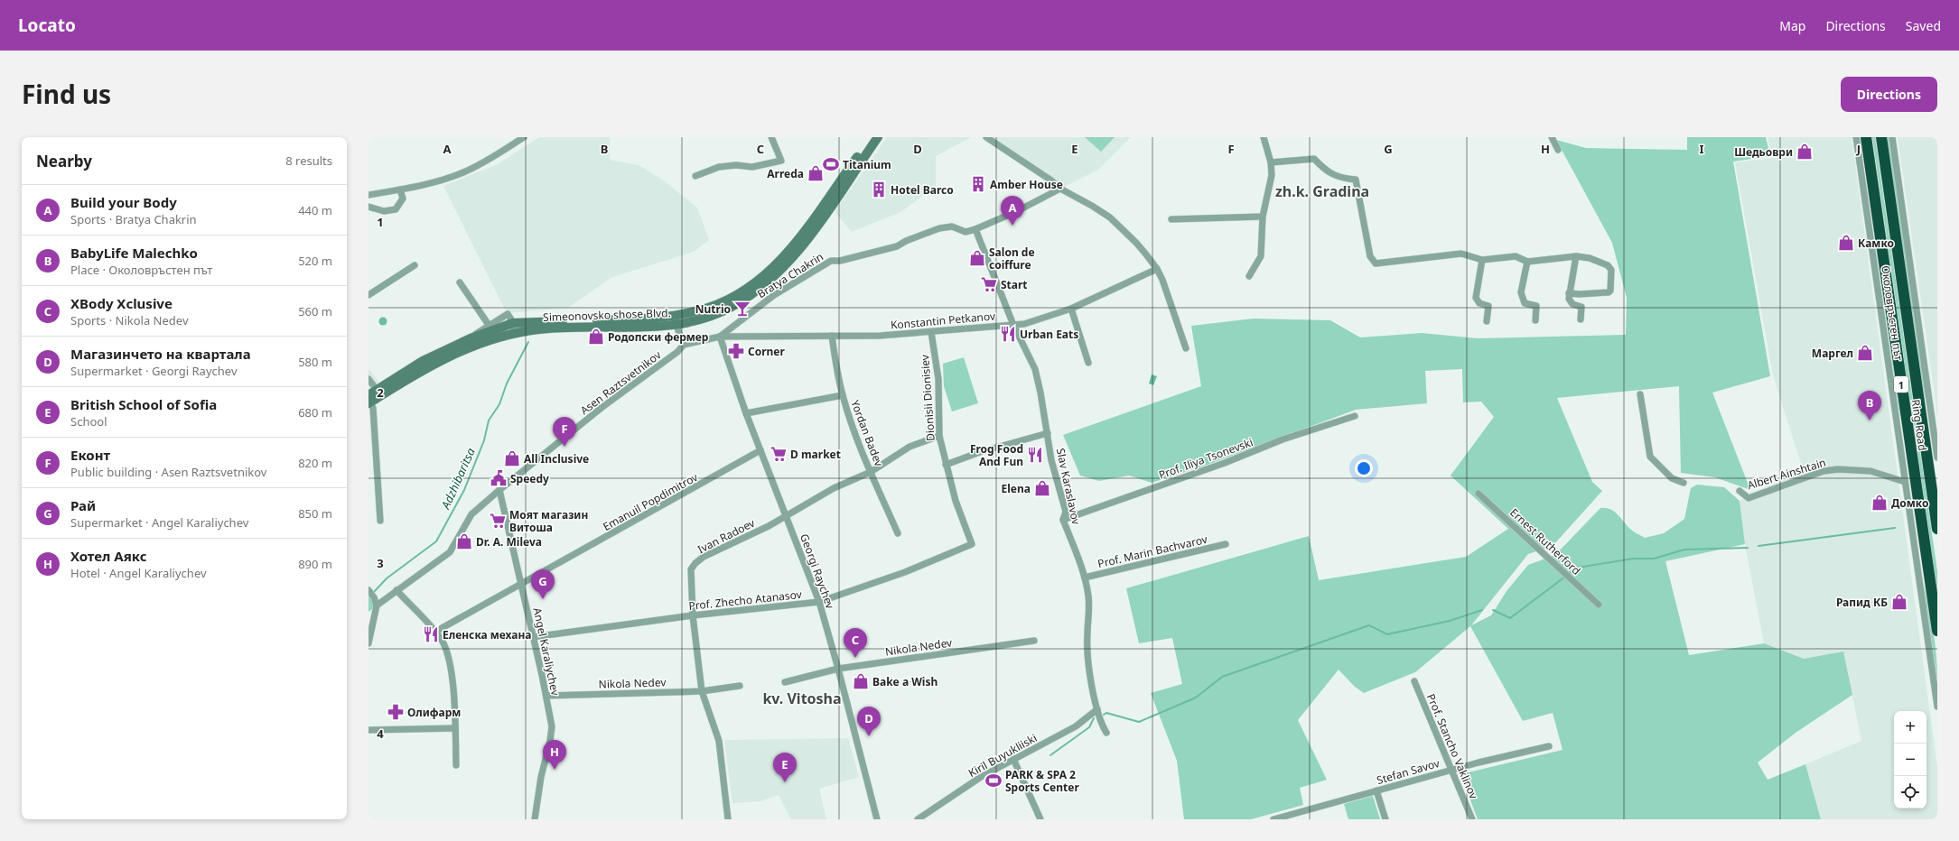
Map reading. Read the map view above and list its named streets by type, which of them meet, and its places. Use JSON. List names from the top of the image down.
{
  "streets": {
    "highway": ["1", "Ring Road"],
    "main road": ["Simeonovsko shose Blvd."],
    "street": [
      "Bratya Chakrin",
      "Околовръстен път",
      "Konstantin Petkanov",
      "Asen Raztsvetnikov",
      "Dionisii Dionisiev",
      "Yordan Badev",
      "Prof. Iliya Tsonevski",
      "Albert Ainshtain",
      "Slav Karaslavov",
      "Emanuil Popdimitrov",
      "Ivan Radoev",
      "Ernest Rutherford",
      "Prof. Marin Bachvarov",
      "Georgi Raychev",
      "Prof. Zhecho Atanasov",
      "Nikola Nedev",
      "Angel Karaliychev",
      "Prof. Stancho Vaklinov",
      "Kiril Buyukliiski",
      "Stefan Savov"
    ]
  },
  "crossings": [
    ["Bratya Chakrin", "Konstantin Petkanov"],
    ["Bratya Chakrin", "Asen Raztsvetnikov"],
    ["Bratya Chakrin", "Slav Karaslavov"],
    ["Bratya Chakrin", "Georgi Raychev"],
    ["Околовръстен път", "Albert Ainshtain"],
    ["Konstantin Petkanov", "Asen Raztsvetnikov"],
    ["Konstantin Petkanov", "Dionisii Dionisiev"],
    ["Konstantin Petkanov", "Yordan Badev"],
    ["Konstantin Petkanov", "Slav Karaslavov"],
    ["Konstantin Petkanov", "Georgi Raychev"],
    ["Asen Raztsvetnikov", "Georgi Raychev"],
    ["Asen Raztsvetnikov", "Angel Karaliychev"],
    ["Dionisii Dionisiev", "Ivan Radoev"],
    ["Dionisii Dionisiev", "Prof. Zhecho Atanasov"],
    ["Yordan Badev", "Ivan Radoev"],
    ["Prof. Iliya Tsonevski", "Slav Karaslavov"],
    ["Slav Karaslavov", "Prof. Marin Bachvarov"],
    ["Slav Karaslavov", "Kiril Buyukliiski"],
    ["Emanuil Popdimitrov", "Georgi Raychev"],
    ["Emanuil Popdimitrov", "Angel Karaliychev"],
    ["Ivan Radoev", "Georgi Raychev"],
    ["Ivan Radoev", "Prof. Zhecho Atanasov"],
    ["Ivan Radoev", "Nikola Nedev"],
    ["Georgi Raychev", "Prof. Zhecho Atanasov"],
    ["Georgi Raychev", "Nikola Nedev"],
    ["Prof. Zhecho Atanasov", "Angel Karaliychev"],
    ["Nikola Nedev", "Angel Karaliychev"],
    ["Prof. Stancho Vaklinov", "Stefan Savov"]
  ],
  "districts": ["zh.k. Gradina", "kv. Vitosha"],
  "water": ["Adzhibaritsa"],
  "places": {
    "shop": [
      "Шедьоври",
      "Arreda",
      "Камко",
      "Salon de coiffure",
      "Родопски фермер",
      "Маргел",
      "All Inclusive",
      "Elena",
      "Домко",
      "Dr. A. Mileva",
      "Рапид КБ",
      "Bake a Wish"
    ],
    "sports": ["Titanium", "PARK & SPA 2 Sports Center"],
    "building": ["Amber House", "Hotel Barco"],
    "supermarket": ["Start", "D market", "Моят магазин Витоша"],
    "bar": ["Nutrio"],
    "restaurant": ["Urban Eats", "Frog Food And Fun", "Еленска механа"],
    "pharmacy": ["Corner", "Олифарм"],
    "public building": ["Speedy"]
  },
  "page": {
    "header": "Locato",
    "nav": ["Map", "Directions", "Saved"],
    "title": "Find us",
    "buttons": "Directions",
    "heading": ["Nearby", "8 results"],
    "list": [
      {
        "mark": "A",
        "name": "Build your Body",
        "note": "Sports · Bratya Chakrin",
        "value": "440 m"
      },
      {
        "mark": "B",
        "name": "BabyLife Malechko",
        "note": "Place · Околовръстен път",
        "value": "520 m"
      },
      {
        "mark": "C",
        "name": "XBody Xclusive",
        "note": "Sports · Nikola Nedev",
        "value": "560 m"
      },
      {
        "mark": "D",
        "name": "Магазинчето на квартала",
        "note": "Supermarket · Georgi Raychev",
        "value": "580 m"
      },
      {
        "mark": "E",
        "name": "British School of Sofia",
        "note": "School",
        "value": "680 m"
      },
      {
        "mark": "F",
        "name": "Еконт",
        "note": "Public building · Asen Raztsvetnikov",
        "value": "820 m"
      },
      {
        "mark": "G",
        "name": "Рай",
        "note": "Supermarket · Angel Karaliychev",
        "value": "850 m"
      },
      {
        "mark": "H",
        "name": "Хотел Аякс",
        "note": "Hotel · Angel Karaliychev",
        "value": "890 m"
      }
    ],
    "pins": [
      "A",
      "B",
      "F",
      "G",
      "C",
      "D",
      "H",
      "E"
    ],
    "map_buttons": ["+", "−"]
  },
  "grid": {
    "columns": [
      "A",
      "B",
      "C",
      "D",
      "E",
      "F",
      "G",
      "H",
      "I",
      "J"
    ],
    "rows": [
      "1",
      "2",
      "3",
      "4"
    ]
  }
}
